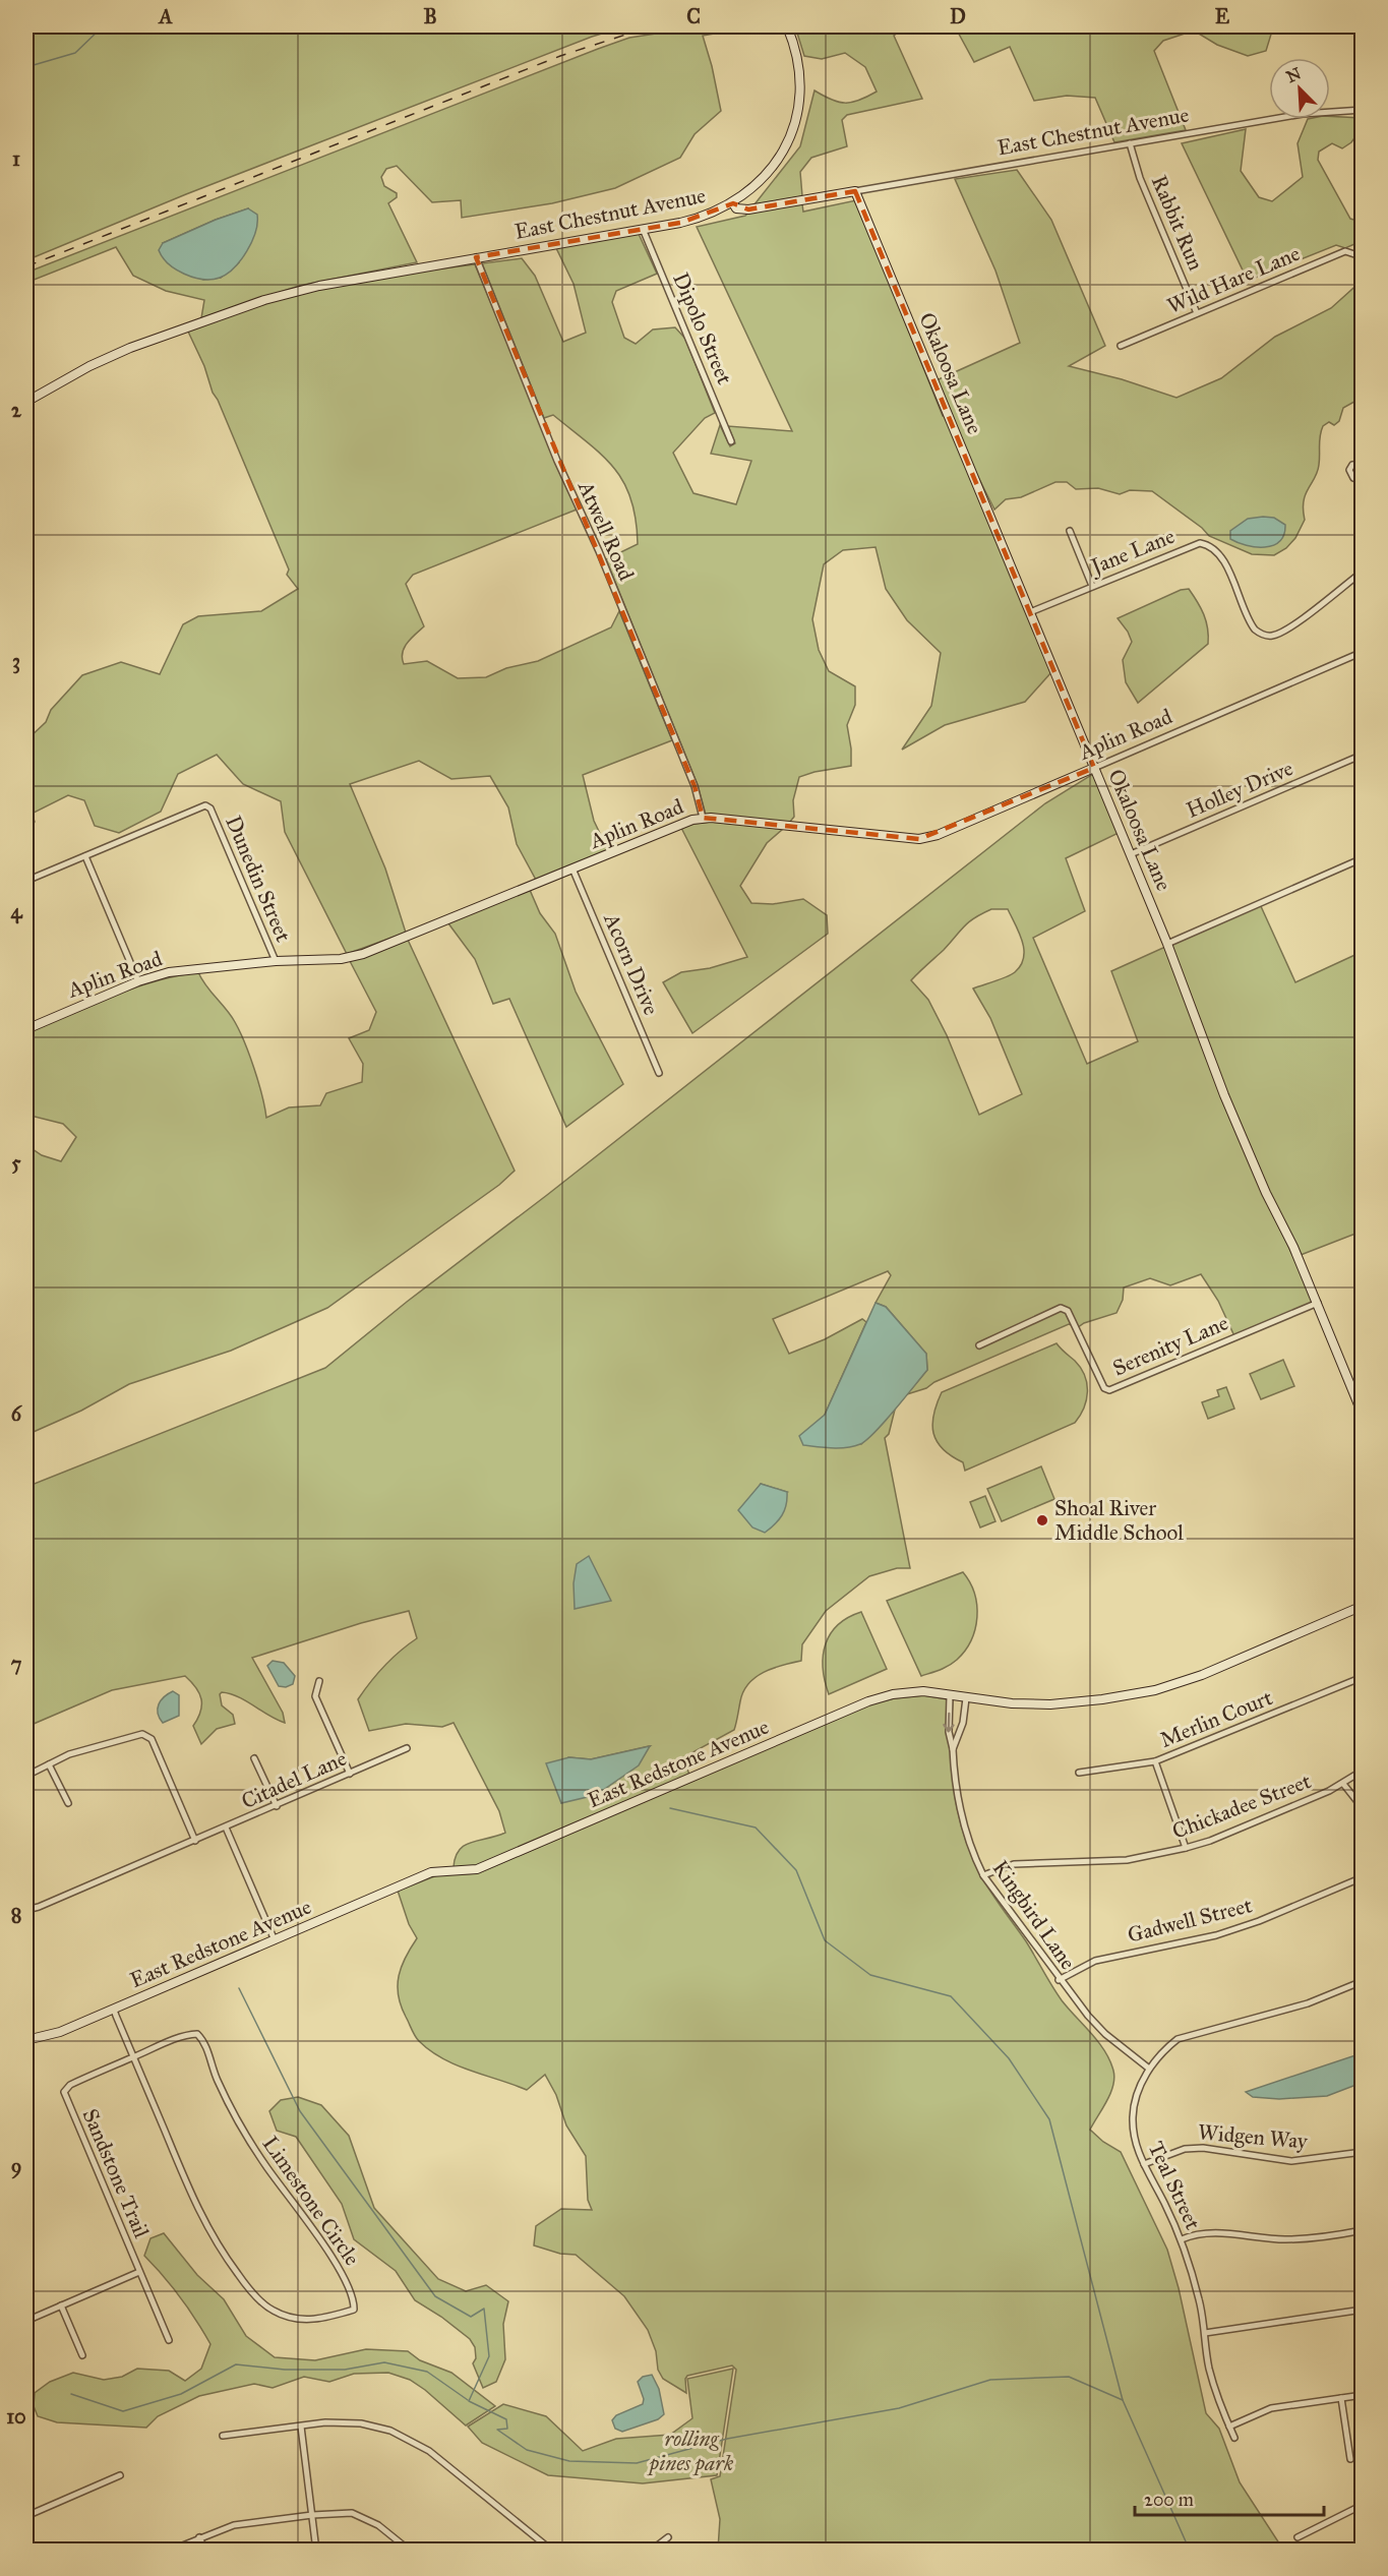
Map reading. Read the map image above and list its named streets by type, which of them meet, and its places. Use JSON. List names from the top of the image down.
{
  "streets": {
    "street": [
      "East Chestnut Avenue",
      "Rabbit Run",
      "Wild Hare Lane",
      "Dipolo Street",
      "Okaloosa Lane",
      "Atwell Road",
      "Jane Lane",
      "Aplin Road",
      "Holley Drive",
      "Dunedin Street",
      "Acorn Drive",
      "Serenity Lane",
      "Merlin Court",
      "East Redstone Avenue",
      "Citadel Lane",
      "Chickadee Street",
      "Kingbird Lane",
      "Gadwell Street",
      "Widgen Way",
      "Sandstone Trail",
      "Teal Street",
      "Limestone Circle"
    ]
  },
  "crossings": [
    ["East Chestnut Avenue", "Rabbit Run"],
    ["East Chestnut Avenue", "Dipolo Street"],
    ["East Chestnut Avenue", "Okaloosa Lane"],
    ["East Chestnut Avenue", "Atwell Road"],
    ["Rabbit Run", "Wild Hare Lane"],
    ["Okaloosa Lane", "Jane Lane"],
    ["Okaloosa Lane", "Aplin Road"],
    ["Okaloosa Lane", "Holley Drive"],
    ["Okaloosa Lane", "Serenity Lane"],
    ["Atwell Road", "Aplin Road"],
    ["Aplin Road", "Dunedin Street"],
    ["Aplin Road", "Acorn Drive"],
    ["East Redstone Avenue", "Kingbird Lane"],
    ["East Redstone Avenue", "Limestone Circle"],
    ["Chickadee Street", "Kingbird Lane"],
    ["Kingbird Lane", "Gadwell Street"],
    ["Kingbird Lane", "Teal Street"],
    ["Widgen Way", "Teal Street"],
    ["Sandstone Trail", "Limestone Circle"]
  ],
  "parks": ["rolling pines park"],
  "places": ["Shoal River Middle School"],
  "scale_bar": "200 m",
  "north": "top left",
  "grid": {
    "columns": [
      "A",
      "B",
      "C",
      "D",
      "E"
    ],
    "rows": [
      "1",
      "2",
      "3",
      "4",
      "5",
      "6",
      "7",
      "8",
      "9",
      "10"
    ]
  }
}
